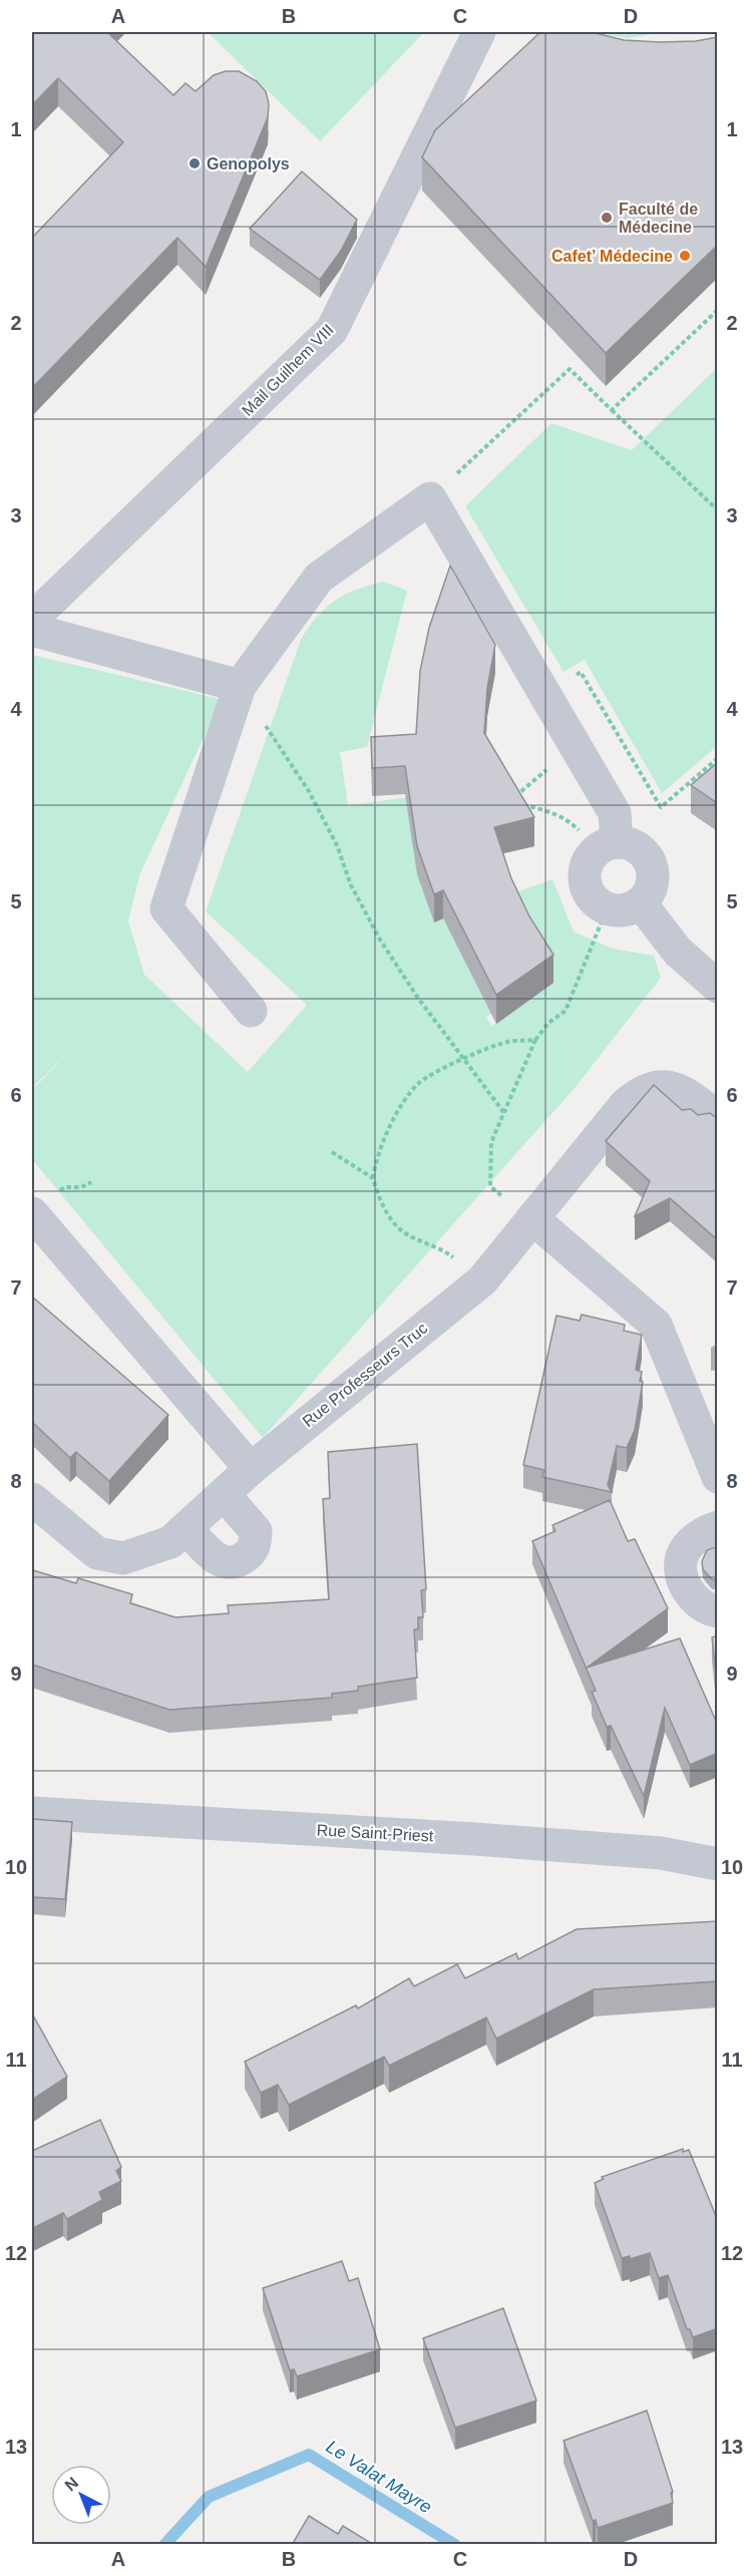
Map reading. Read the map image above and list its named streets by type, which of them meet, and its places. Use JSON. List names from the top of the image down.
{
  "streets": {
    "street": ["Mail Guilhem VIII", "Rue Professeurs Truc", "Rue Saint-Priest"]
  },
  "water": ["Le Valat Mayre"],
  "places": ["Genopolys", "Faculté de Médecine", "Cafet’ Médecine"],
  "north": "top left",
  "grid": {
    "columns": [
      "A",
      "B",
      "C",
      "D"
    ],
    "rows": [
      "1",
      "2",
      "3",
      "4",
      "5",
      "6",
      "7",
      "8",
      "9",
      "10",
      "11",
      "12",
      "13"
    ]
  }
}
